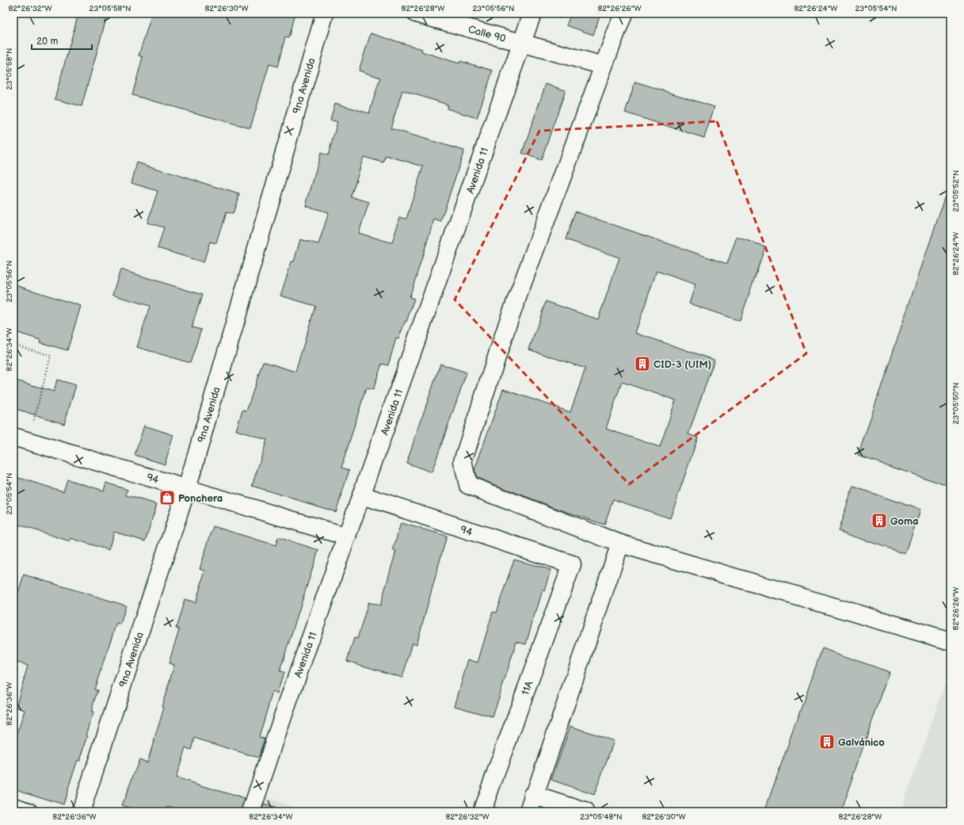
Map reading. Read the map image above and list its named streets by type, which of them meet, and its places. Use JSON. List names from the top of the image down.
{
  "streets": {
    "street": [
      "Calle 90",
      "9na Avenida",
      "Avenida 11",
      "94",
      "11A"
    ]
  },
  "crossings": [
    ["Calle 90", "Avenida 11"],
    ["9na Avenida", "94"],
    ["Avenida 11", "94"],
    ["94", "11A"]
  ],
  "places": {
    "building": ["CID-3 (UIM)", "Goma", "Galvánico"],
    "shop": ["Ponchera"]
  },
  "scale_bar": "20 m",
  "coordinates": [
    "82°26'32\"W",
    "23°05'58\"N",
    "82°26'30\"W",
    "82°26'28\"W",
    "23°05'56\"N",
    "82°26'26\"W",
    "82°26'24\"W",
    "23°05'54\"N",
    "23°05'52\"N",
    "82°26'34\"W",
    "23°05'50\"N",
    "82°26'36\"W",
    "23°05'48\"N"
  ]
}
